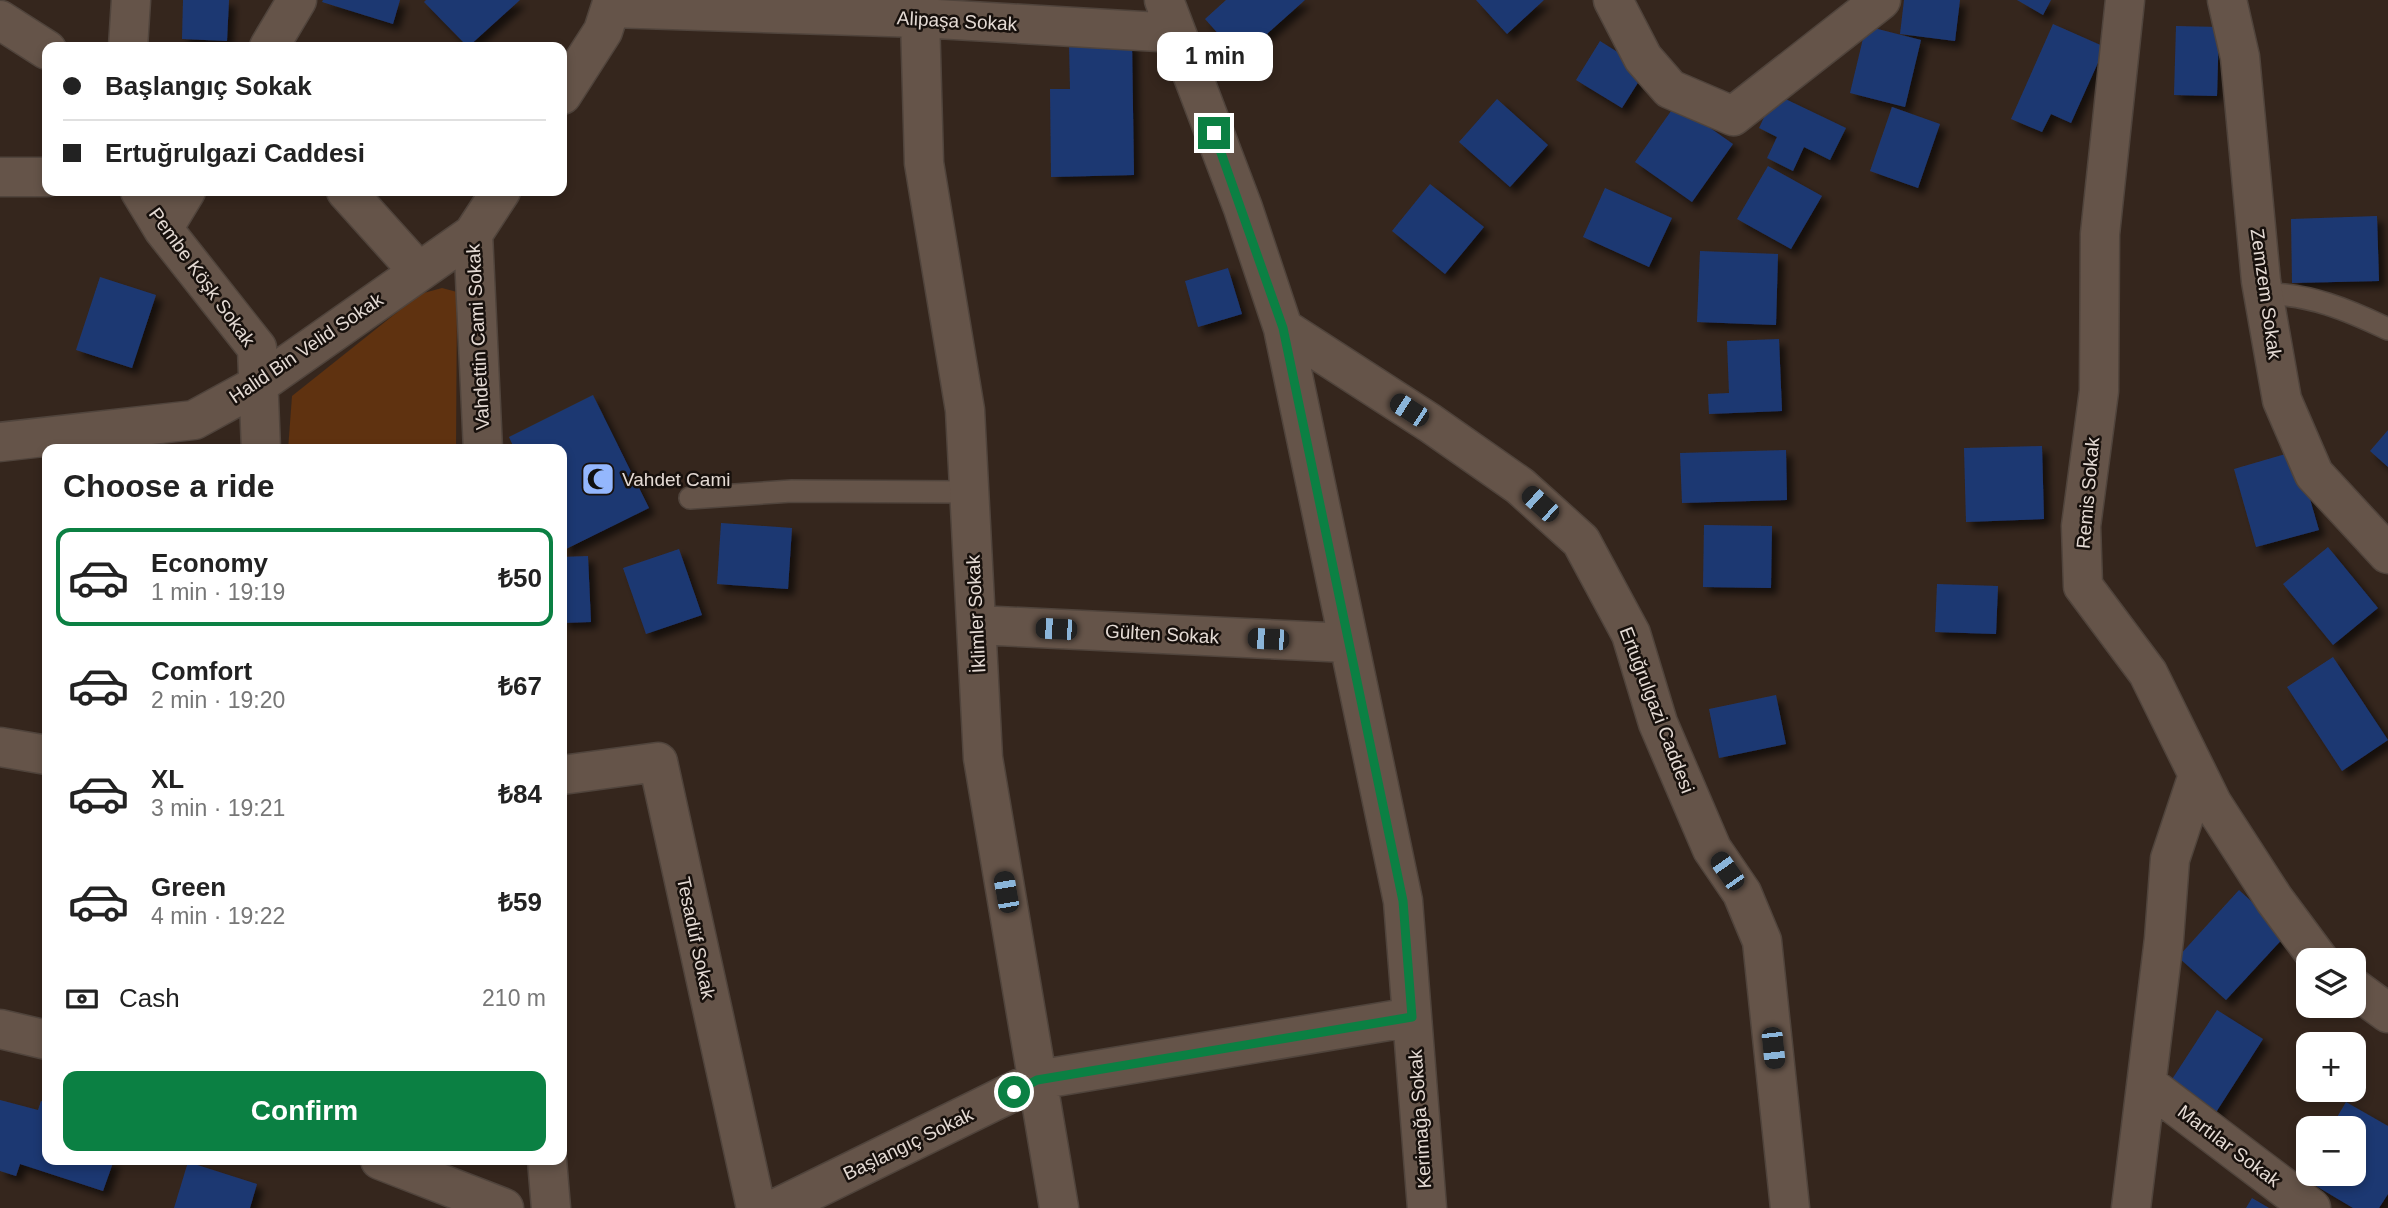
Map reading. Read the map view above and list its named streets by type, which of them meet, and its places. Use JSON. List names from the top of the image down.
{
  "streets": {
    "street": [
      "Alipaşa Sokak",
      "Pembe Köşk Sokak",
      "Zemzem Sokak",
      "Vahdettin Cami Sokak",
      "Halid Bin Velid Sokak",
      "Remis Sokak",
      "İklimler Sokak",
      "Gülten Sokak",
      "Ertuğrulgazi Caddesi",
      "Tesadüf Sokak",
      "Kerimağa Sokak",
      "Başlangıç Sokak",
      "Martılar Sokak"
    ]
  },
  "crossings": [
    ["Alipaşa Sokak", "İklimler Sokak"],
    ["Pembe Köşk Sokak", "Halid Bin Velid Sokak"],
    ["Vahdettin Cami Sokak", "Halid Bin Velid Sokak"],
    ["İklimler Sokak", "Gülten Sokak"],
    ["İklimler Sokak", "Başlangıç Sokak"],
    ["Gülten Sokak", "Kerimağa Sokak"],
    ["Ertuğrulgazi Caddesi", "Kerimağa Sokak"],
    ["Kerimağa Sokak", "Başlangıç Sokak"]
  ],
  "places": {
    "mosque": ["Vahdet Cami"]
  },
  "page": {
    "bubble": "1 min",
    "banner": ["Başlangıç Sokak", "Ertuğrulgazi Caddesi"],
    "heading": "Choose a ride",
    "list": [
      {
        "name": "Economy",
        "note": "1 min · 19:19",
        "value": "₺50"
      },
      {
        "name": "Comfort",
        "note": "2 min · 19:20",
        "value": "₺67"
      },
      {
        "name": "XL",
        "note": "3 min · 19:21",
        "value": "₺84"
      },
      {
        "name": "Green",
        "note": "4 min · 19:22",
        "value": "₺59"
      }
    ],
    "map_buttons": ["+", "−"],
    "pay": ["Cash", "210 m"],
    "buttons": "Confirm"
  }
}
